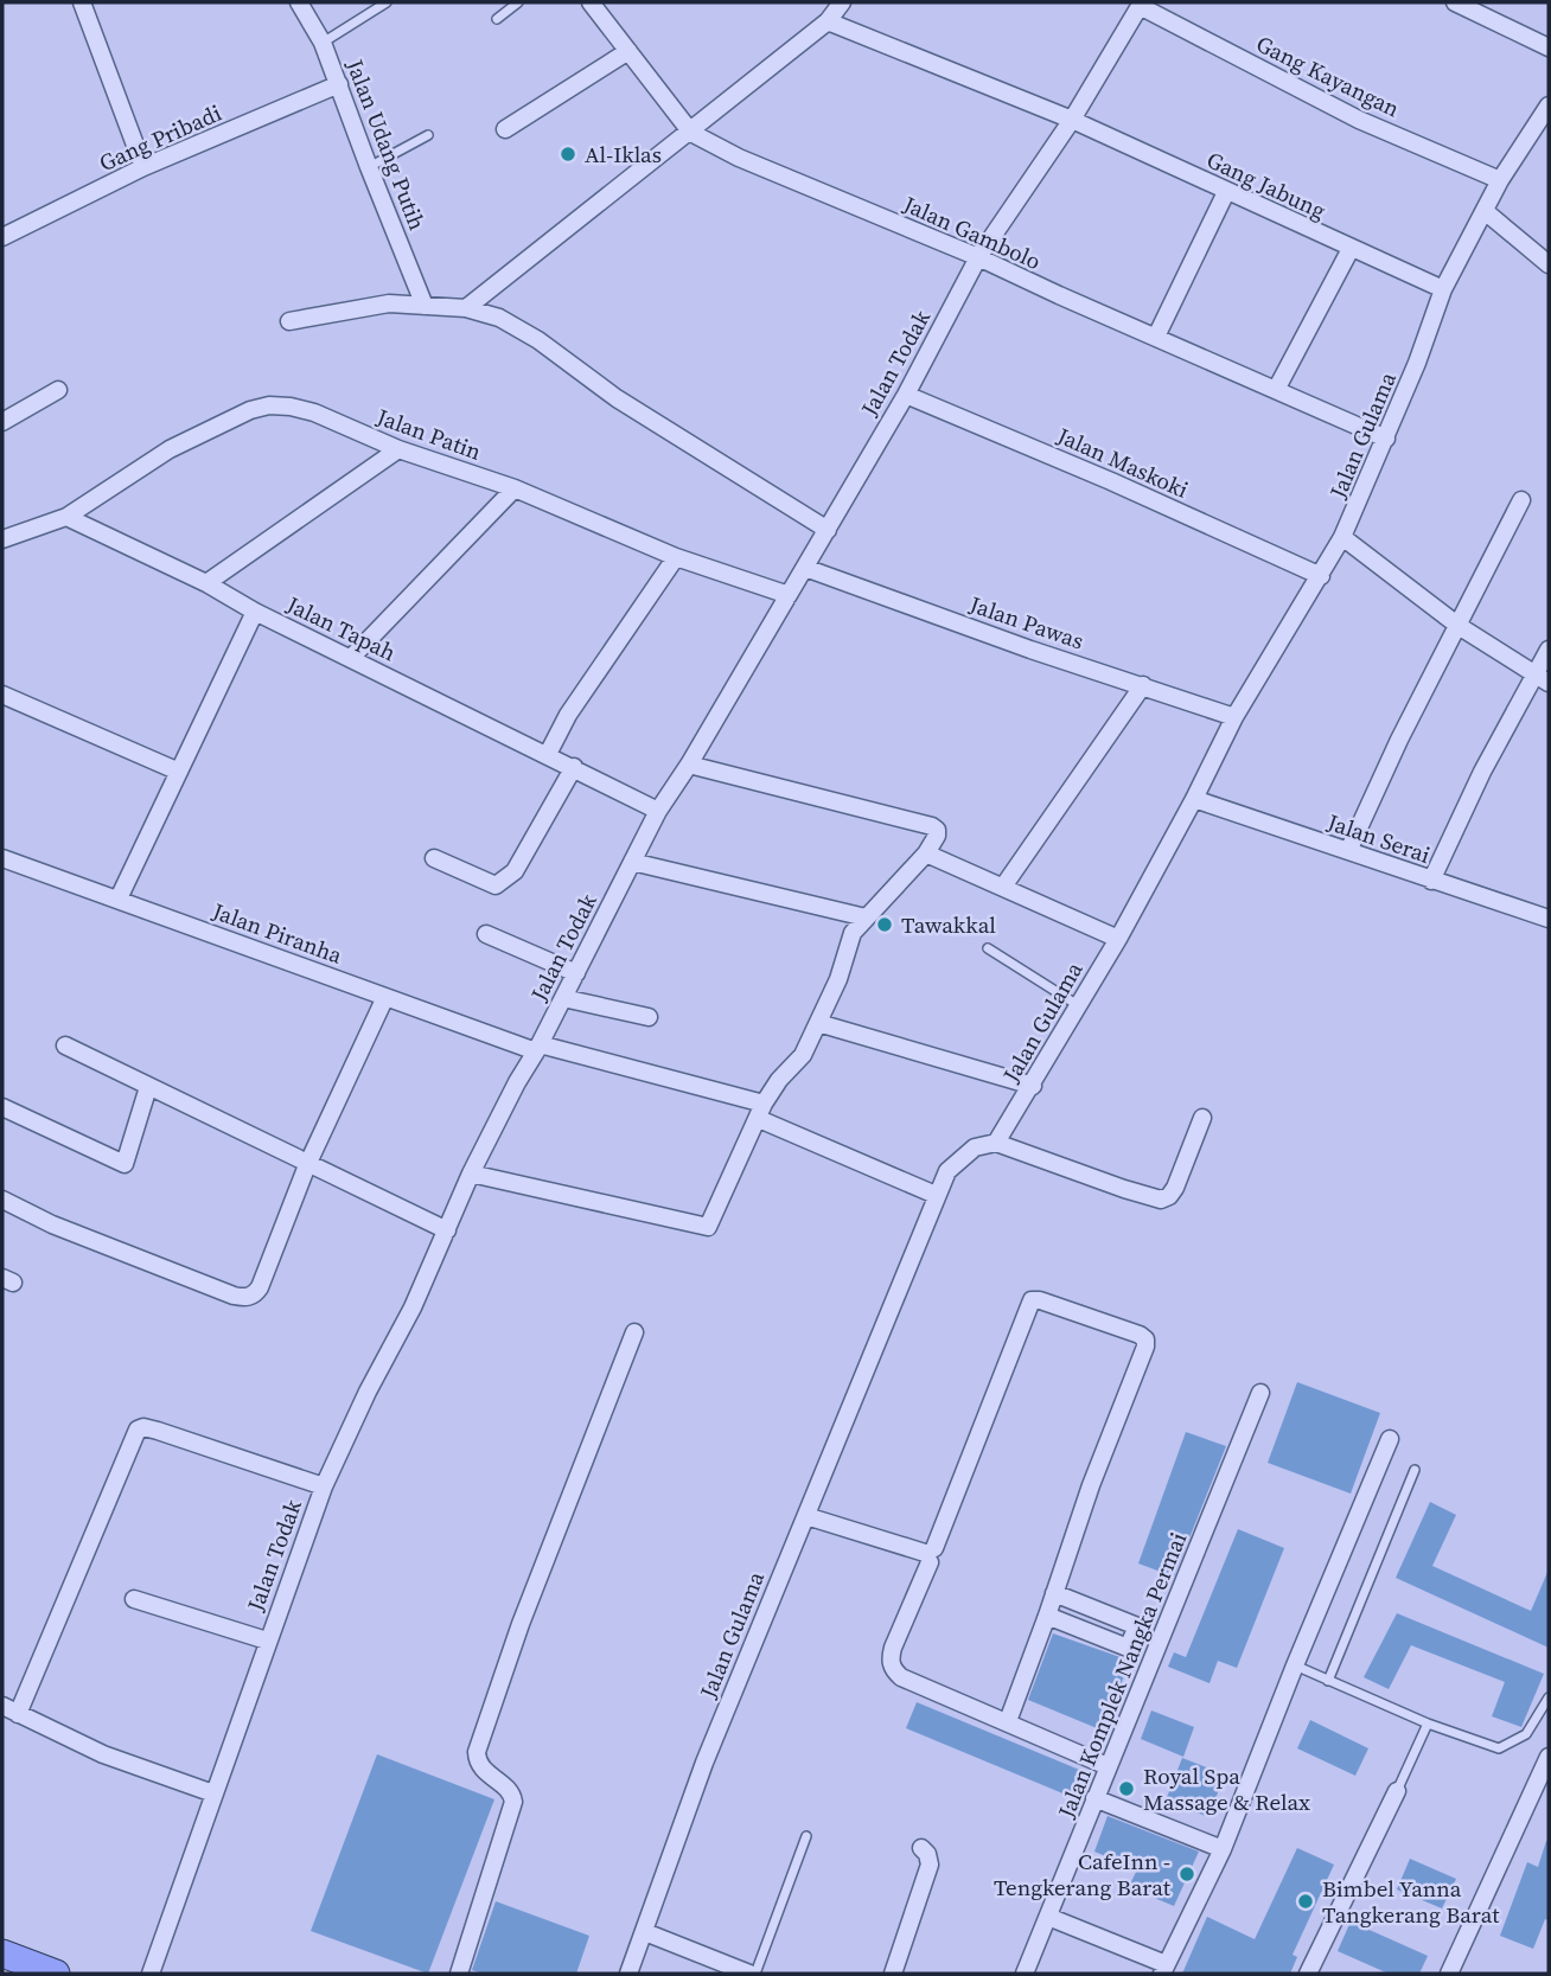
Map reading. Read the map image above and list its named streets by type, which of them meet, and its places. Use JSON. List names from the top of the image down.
{
  "streets": {
    "street": [
      "Gang Kayangan",
      "Gang Pribadi",
      "Jalan Udang Putih",
      "Gang Jabung",
      "Jalan Gambolo",
      "Jalan Todak",
      "Jalan Patin",
      "Jalan Gulama",
      "Jalan Maskoki",
      "Jalan Pawas",
      "Jalan Tapah",
      "Jalan Serai",
      "Jalan Piranha",
      "Jalan Komplek Nangka Permai"
    ]
  },
  "crossings": [
    ["Gang Kayangan", "Jalan Todak"],
    ["Gang Kayangan", "Jalan Gulama"],
    ["Gang Pribadi", "Jalan Udang Putih"],
    ["Gang Jabung", "Jalan Todak"],
    ["Gang Jabung", "Jalan Gulama"],
    ["Jalan Gambolo", "Jalan Todak"],
    ["Jalan Gambolo", "Jalan Gulama"],
    ["Jalan Todak", "Jalan Patin"],
    ["Jalan Todak", "Jalan Maskoki"],
    ["Jalan Todak", "Jalan Pawas"],
    ["Jalan Todak", "Jalan Tapah"],
    ["Jalan Todak", "Jalan Piranha"],
    ["Jalan Patin", "Jalan Tapah"],
    ["Jalan Gulama", "Jalan Maskoki"],
    ["Jalan Gulama", "Jalan Pawas"],
    ["Jalan Gulama", "Jalan Serai"],
    ["Jalan Gulama", "Jalan Piranha"]
  ],
  "places": [
    "Al-Iklas",
    "Tawakkal",
    "Royal Spa Massage & Relax",
    "CafeInn - Tengkerang Barat",
    "Bimbel Yanna Tangkerang Barat"
  ]
}
